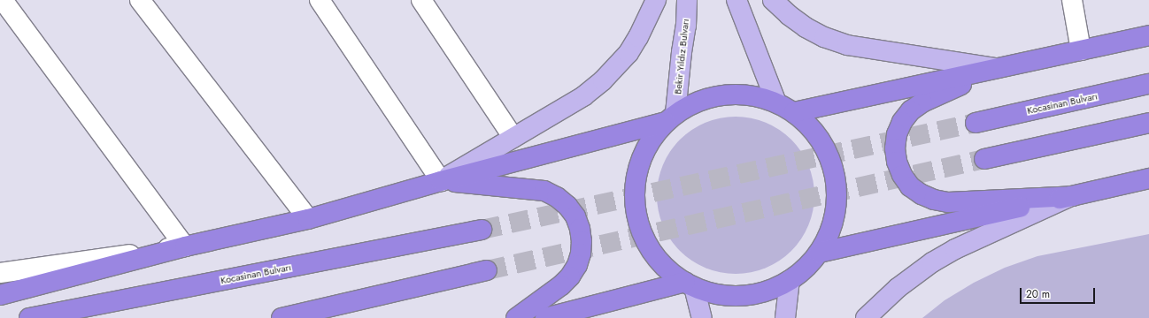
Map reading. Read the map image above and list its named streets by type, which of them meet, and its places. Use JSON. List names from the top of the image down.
{
  "streets": {
    "highway": ["Kocasinan Bulvarı"],
    "main road": ["Bekir Yıldız Bulvarı"]
  },
  "scale_bar": "20 m"
}
